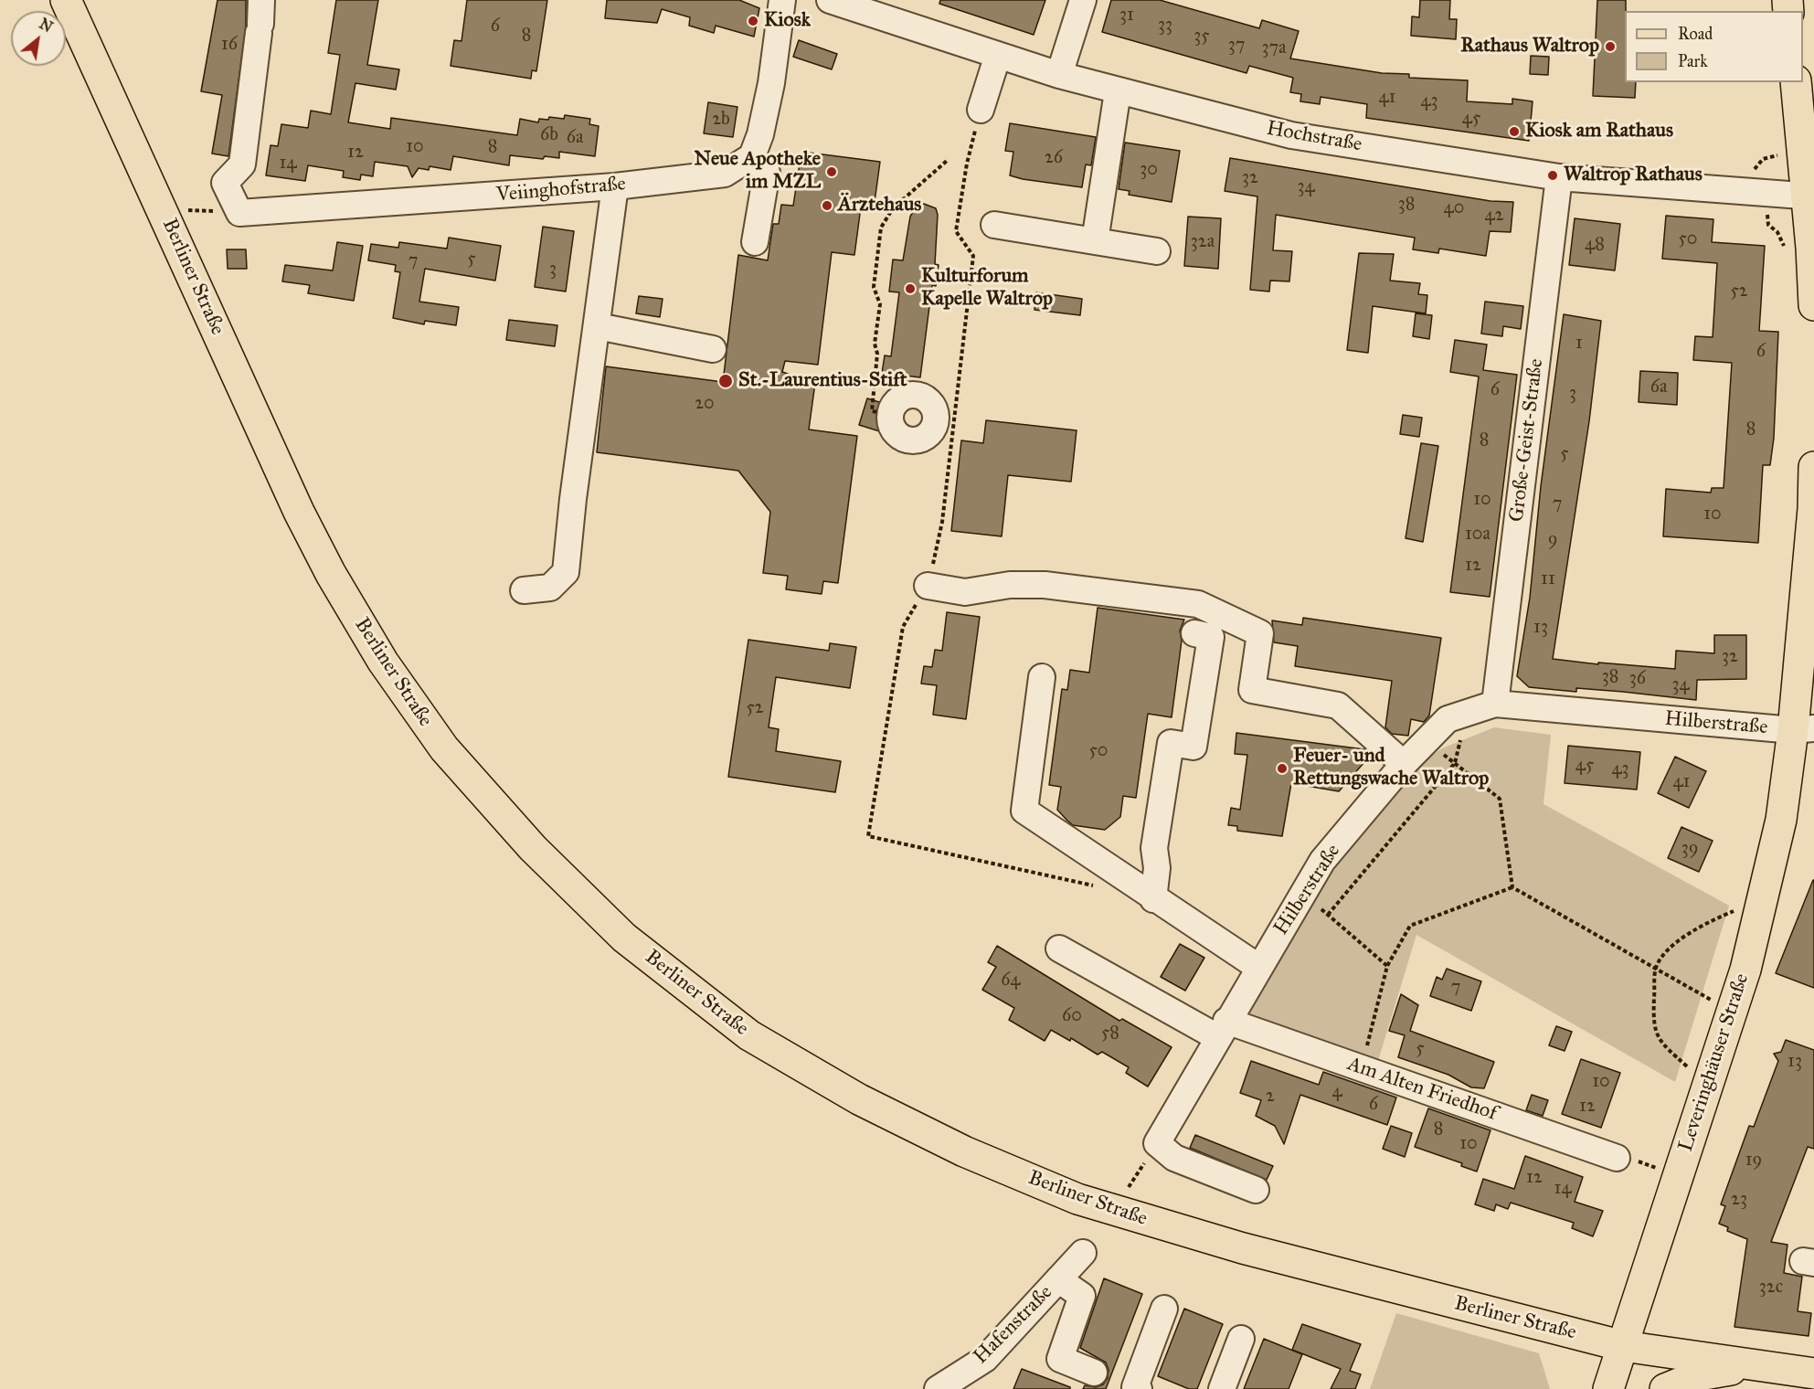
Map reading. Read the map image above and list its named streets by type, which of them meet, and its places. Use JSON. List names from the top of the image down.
{
  "streets": {
    "main road": ["Berliner Straße", "Leveringhäuser Straße"],
    "street": [
      "Hochstraße",
      "Veiinghofstraße",
      "Große-Geist-Straße",
      "Hilberstraße",
      "Am Alten Friedhof",
      "Hafenstraße"
    ]
  },
  "crossings": [
    ["Hochstraße", "Große-Geist-Straße"],
    ["Berliner Straße", "Leveringhäuser Straße"],
    ["Große-Geist-Straße", "Hilberstraße"],
    ["Hilberstraße", "Leveringhäuser Straße"],
    ["Hilberstraße", "Am Alten Friedhof"]
  ],
  "places": [
    "Kiosk",
    "Rathaus Waltrop",
    "Kiosk am Rathaus",
    "Neue Apotheke im MZL",
    "Waltrop Rathaus",
    "Ärztehaus",
    "Kulturforum Kapelle Waltrop",
    "St.-Laurentius-Stift",
    "Feuer- und Rettungswache Waltrop"
  ],
  "house_numbers": [
    "31",
    "33",
    "6",
    "8",
    "35",
    "16",
    "37",
    "37a",
    "41",
    "43",
    "45",
    "2b",
    "6b",
    "6a",
    "10",
    "8",
    "12",
    "26",
    "14",
    "30",
    "32",
    "34",
    "38",
    "40",
    "42",
    "50",
    "32a",
    "48",
    "5",
    "7",
    "3",
    "52",
    "1",
    "6",
    "6a",
    "6",
    "3",
    "20",
    "8",
    "8",
    "5",
    "10",
    "7",
    "10",
    "10a",
    "9",
    "12",
    "11",
    "13",
    "32",
    "38",
    "36",
    "34",
    "52",
    "50",
    "45",
    "43",
    "41",
    "39",
    "64",
    "7",
    "60",
    "58",
    "5",
    "13",
    "10",
    "4",
    "2",
    "6",
    "12",
    "8",
    "10",
    "19",
    "12",
    "14",
    "23",
    "32c"
  ],
  "legend": ["Road", "Park"],
  "north": "top right"
}
